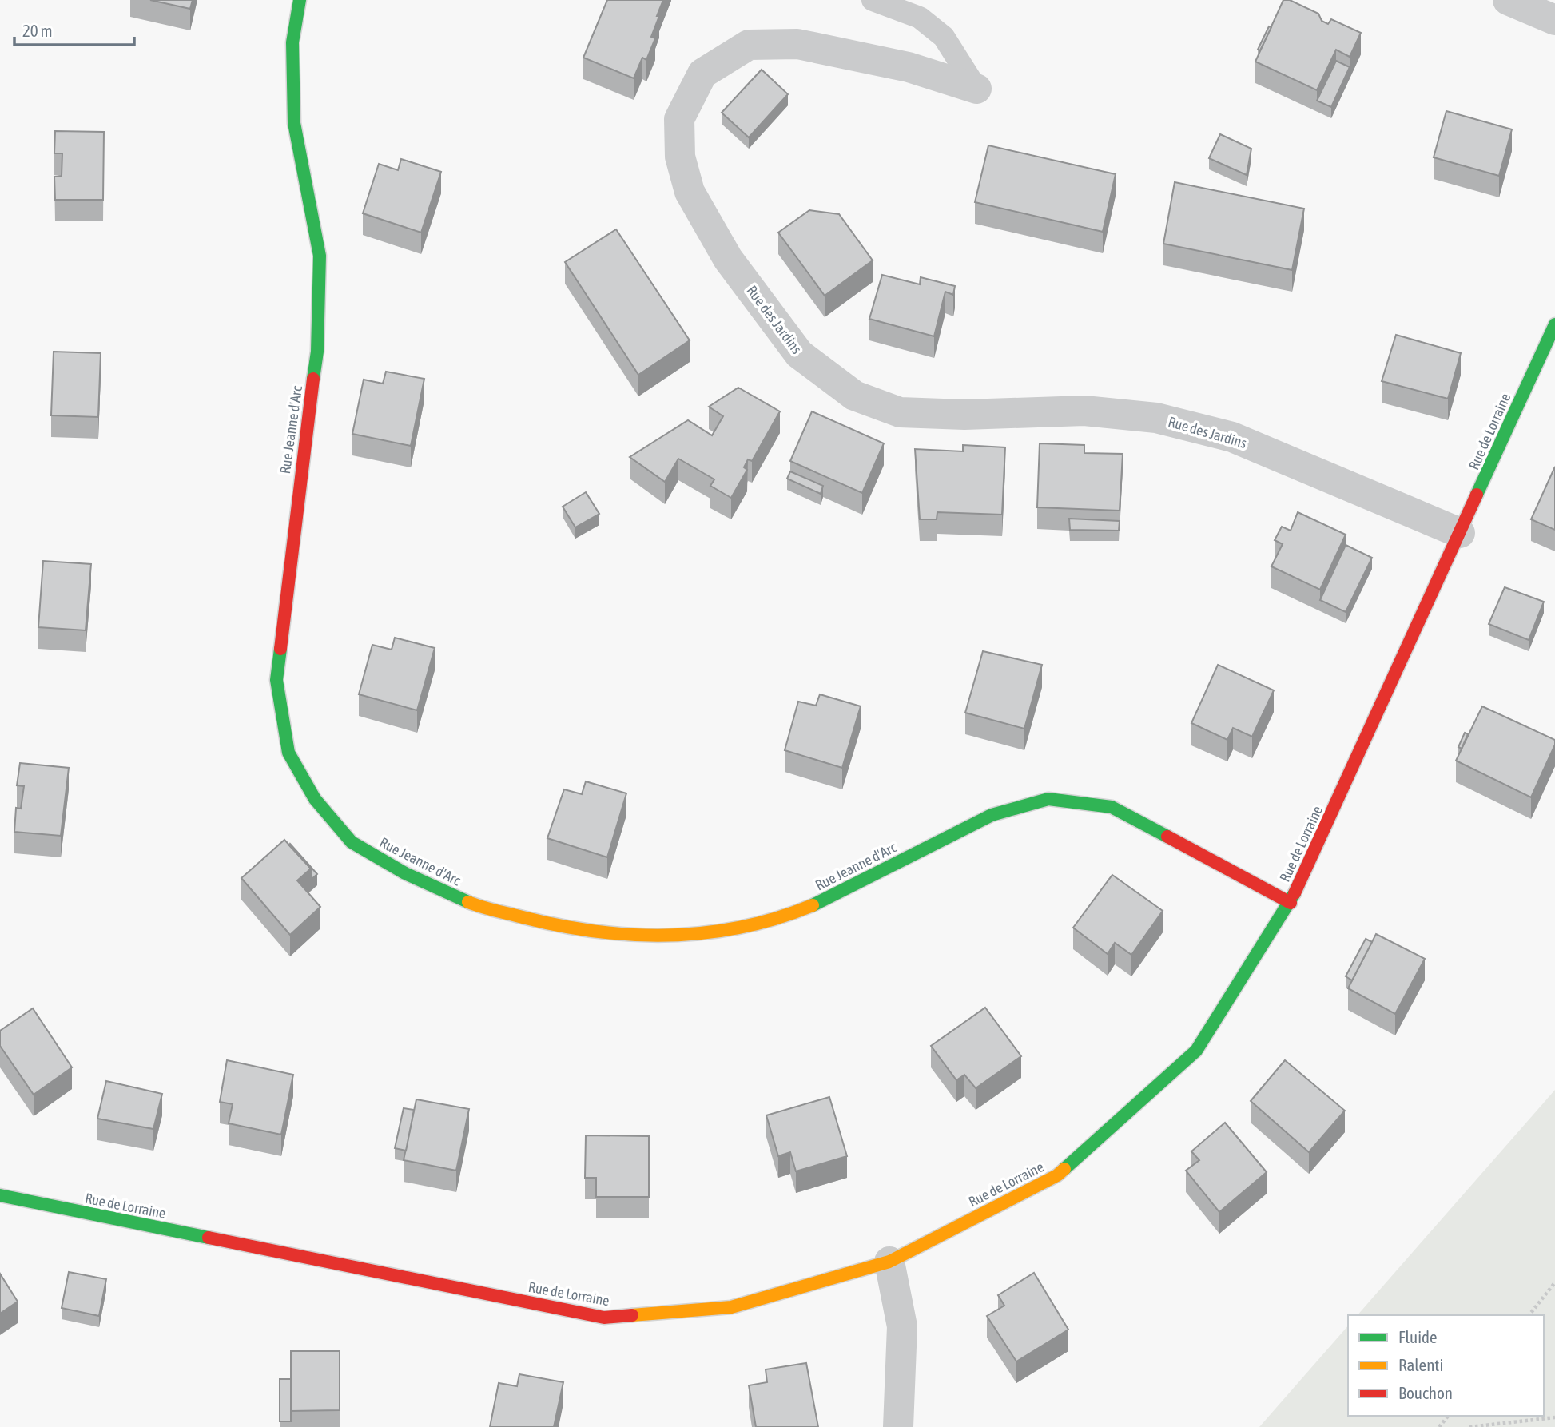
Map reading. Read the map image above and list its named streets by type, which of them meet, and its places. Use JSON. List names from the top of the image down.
{
  "streets": {
    "street": ["Rue des Jardins", "Rue Jeanne d'Arc", "Rue de Lorraine"]
  },
  "crossings": [
    ["Rue des Jardins", "Rue de Lorraine"],
    ["Rue Jeanne d'Arc", "Rue de Lorraine"]
  ],
  "legend": ["Fluide", "Ralenti", "Bouchon"],
  "scale_bar": "20 m"
}
